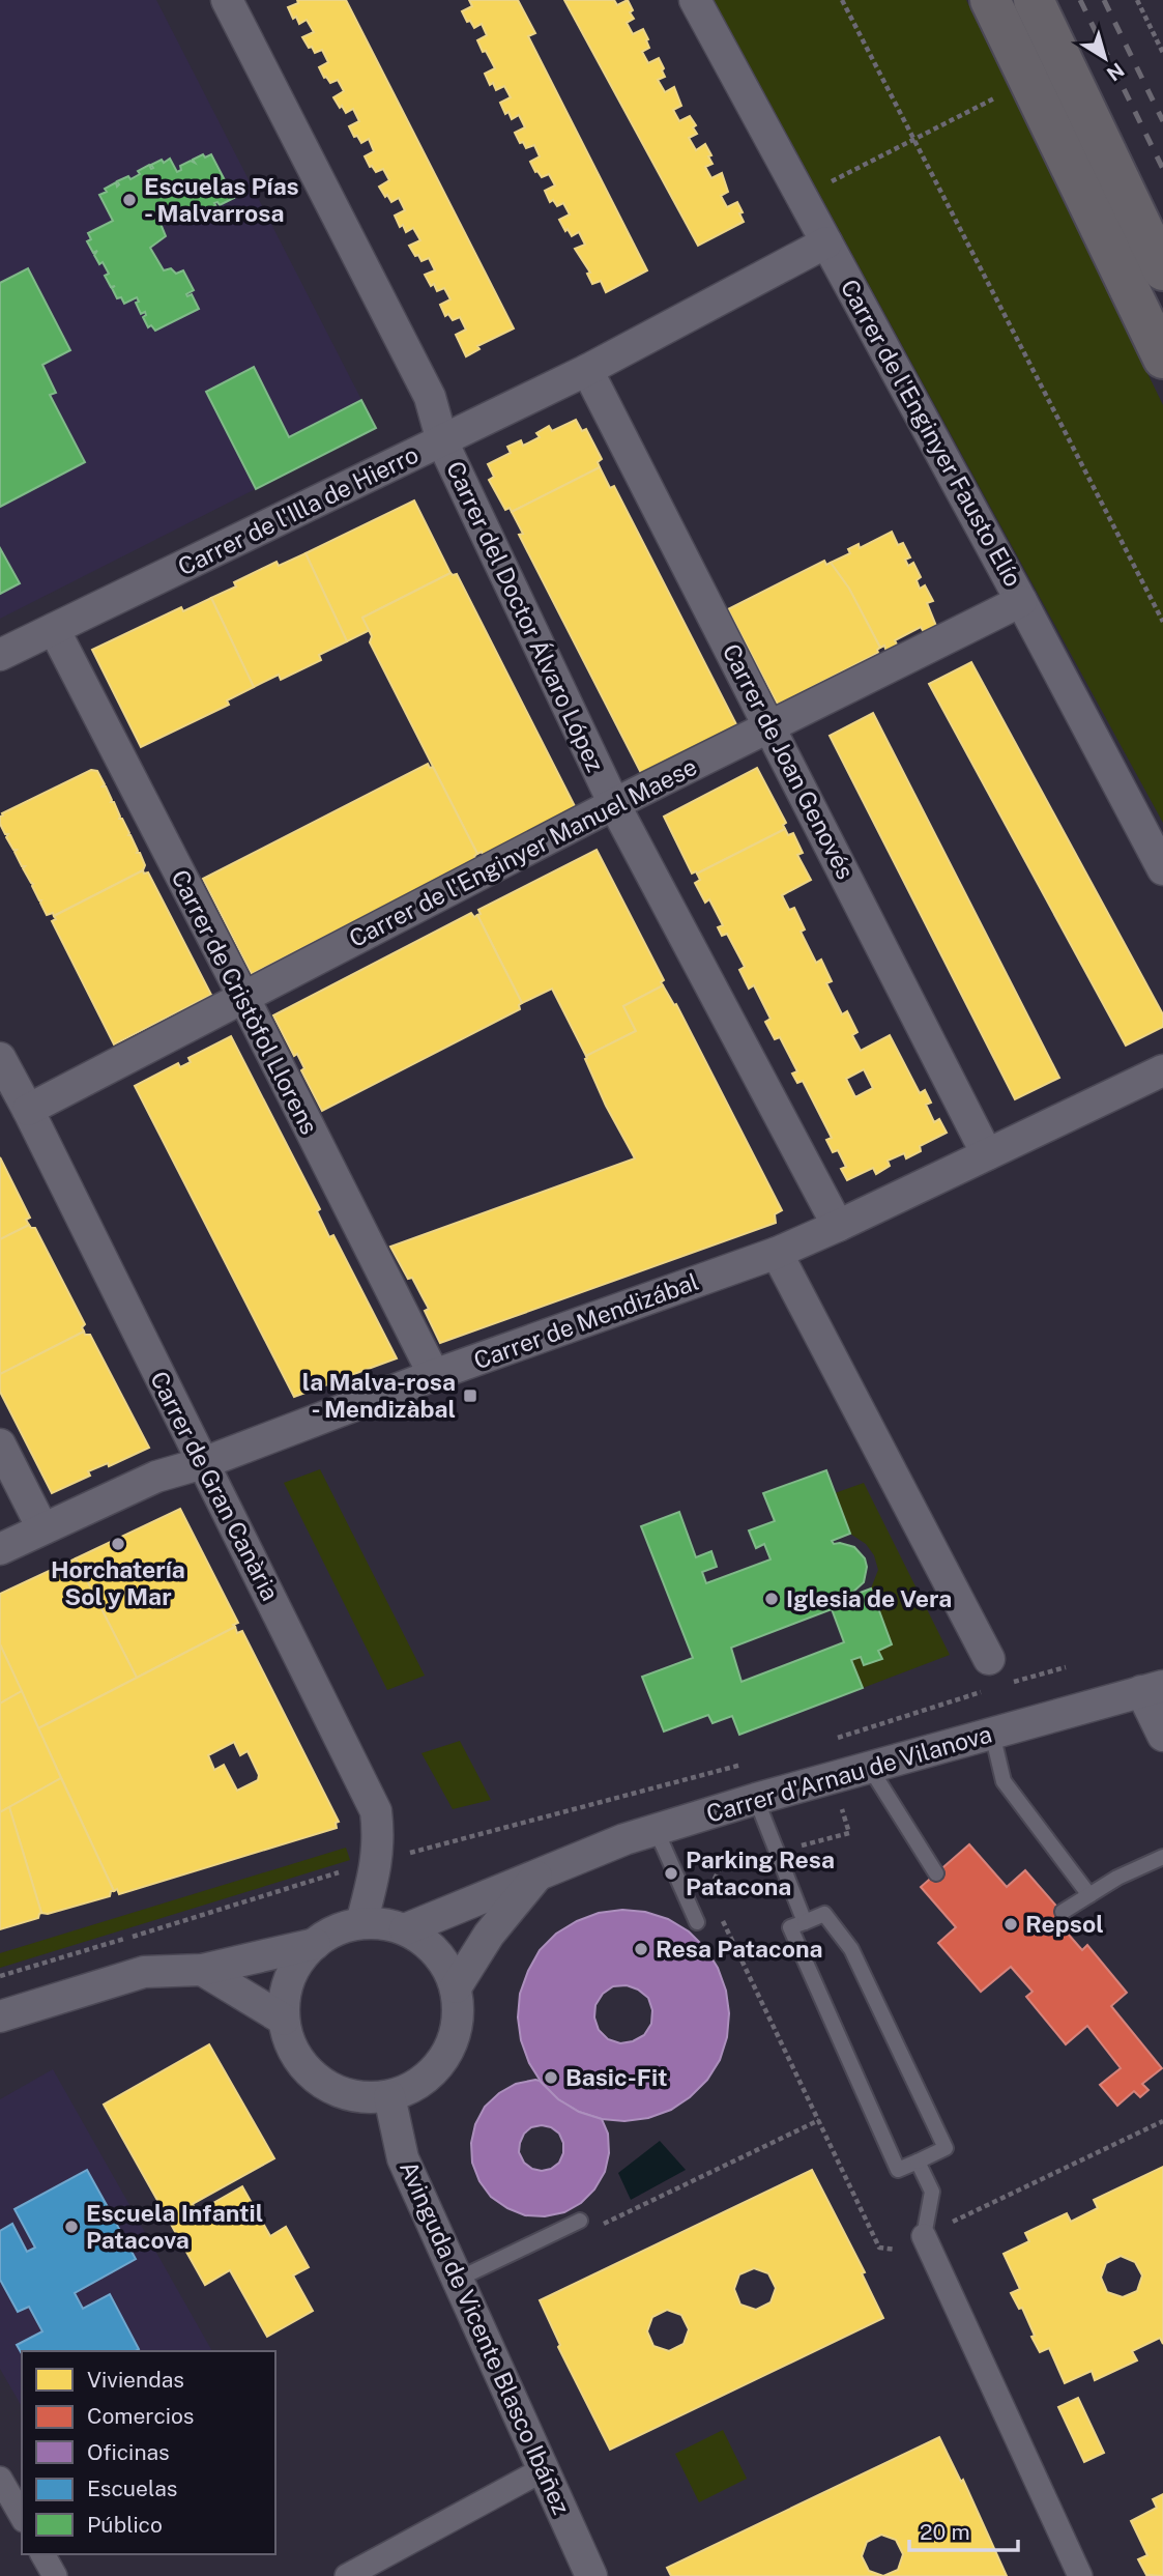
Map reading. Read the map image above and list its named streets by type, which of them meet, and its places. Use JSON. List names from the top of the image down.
{
  "streets": {
    "street": [
      "Carrer de l'Enginyer Fausto Elío",
      "Carrer de l'Illa de Hierro",
      "Carrer del Doctor Álvaro López",
      "Carrer de Joan Genovés",
      "Carrer de l'Enginyer Manuel Maese",
      "Carrer de Cristòfol Llorens",
      "Carrer de Mendizábal",
      "Carrer de Gran Canària",
      "Carrer d'Arnau de Vilanova",
      "Avinguda de Vicente Blasco Ibáñez"
    ]
  },
  "crossings": [
    ["Carrer de l'Enginyer Fausto Elío", "Carrer de l'Illa de Hierro"],
    ["Carrer de l'Enginyer Fausto Elío", "Carrer de l'Enginyer Manuel Maese"],
    ["Carrer de l'Illa de Hierro", "Carrer del Doctor Álvaro López"],
    ["Carrer de l'Illa de Hierro", "Carrer de Joan Genovés"],
    ["Carrer de l'Illa de Hierro", "Carrer de Cristòfol Llorens"],
    ["Carrer del Doctor Álvaro López", "Carrer de l'Enginyer Manuel Maese"],
    ["Carrer del Doctor Álvaro López", "Carrer de Mendizábal"],
    ["Carrer de Joan Genovés", "Carrer de l'Enginyer Manuel Maese"],
    ["Carrer de Joan Genovés", "Carrer de Mendizábal"],
    ["Carrer de l'Enginyer Manuel Maese", "Carrer de Cristòfol Llorens"],
    ["Carrer de l'Enginyer Manuel Maese", "Carrer de Gran Canària"],
    ["Carrer de Cristòfol Llorens", "Carrer de Mendizábal"],
    ["Carrer de Mendizábal", "Carrer de Gran Canària"],
    ["Carrer de Gran Canària", "Carrer d'Arnau de Vilanova"],
    ["Carrer de Gran Canària", "Avinguda de Vicente Blasco Ibáñez"],
    ["Carrer d'Arnau de Vilanova", "Avinguda de Vicente Blasco Ibáñez"]
  ],
  "places": {
    "other": [
      "Escuelas Pías - Malvarrosa",
      "Horchatería Sol y Mar",
      "Iglesia de Vera",
      "Parking Resa Patacona",
      "Repsol",
      "Resa Patacona",
      "Basic-Fit",
      "Escuela Infantil Patacova"
    ],
    "transit": ["la Malva-rosa - Mendizàbal"]
  },
  "legend": [
    "Viviendas",
    "Comercios",
    "Oficinas",
    "Escuelas",
    "Público"
  ],
  "scale_bar": "20 m",
  "north": "bottom right"
}
